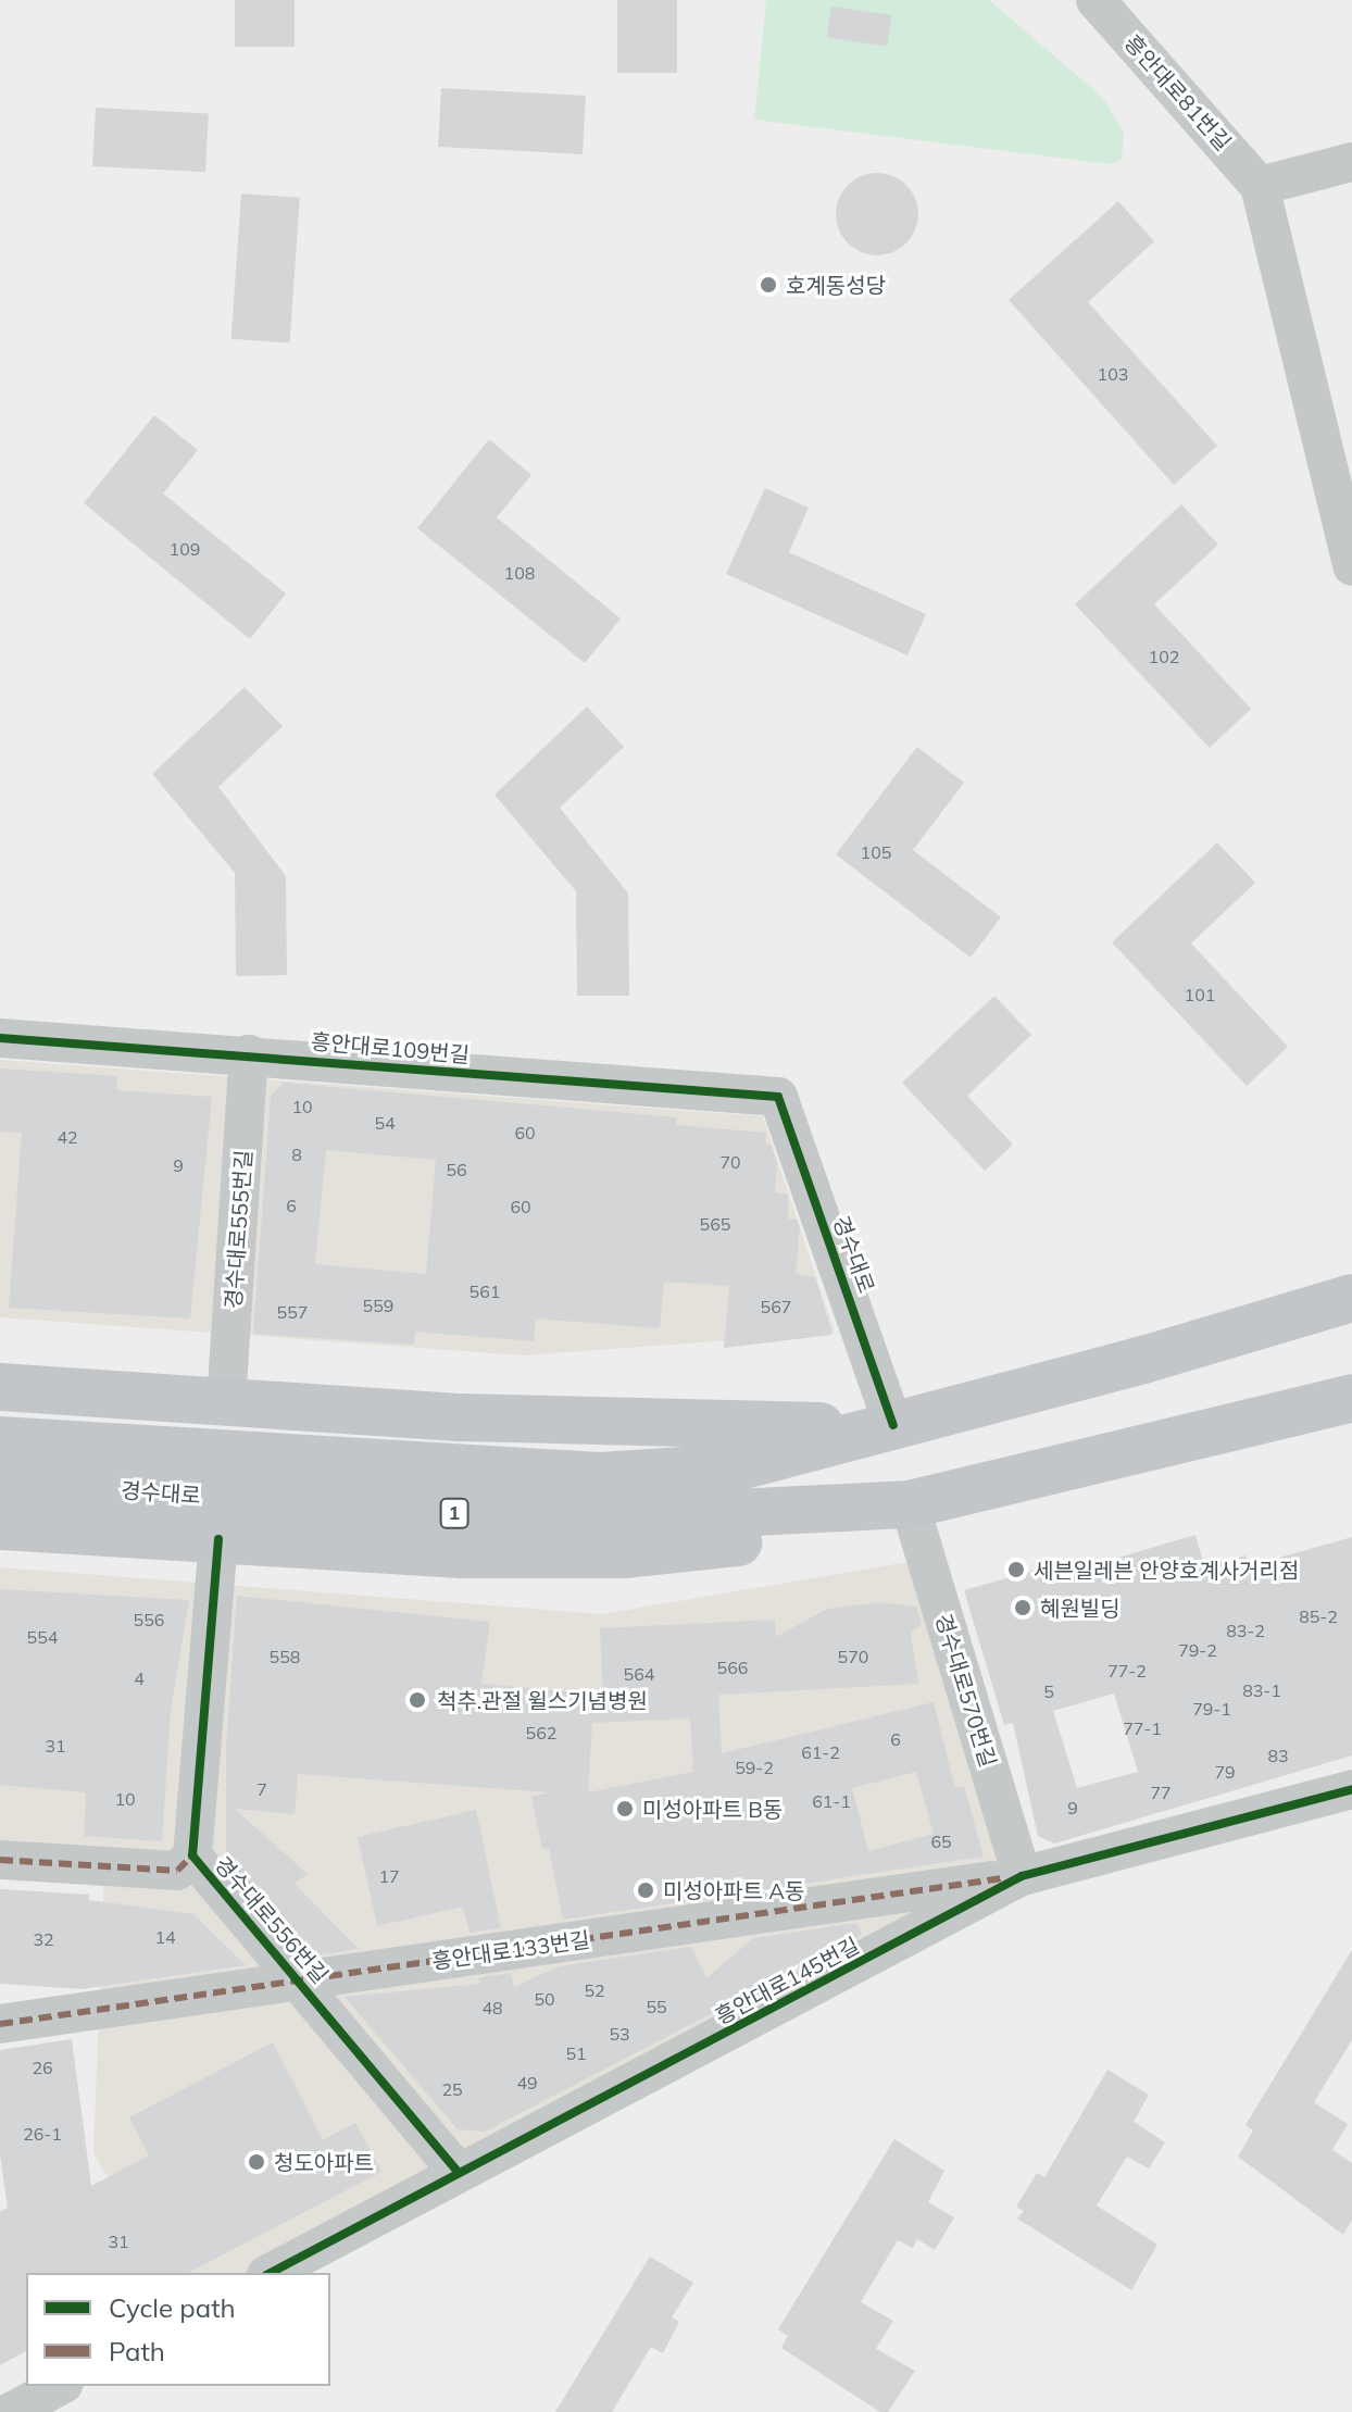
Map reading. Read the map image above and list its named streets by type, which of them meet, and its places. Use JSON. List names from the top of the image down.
{
  "streets": {
    "main road": ["경수대로", "1"],
    "street": [
      "흥안대로81번길",
      "흥안대로109번길",
      "경수대로555번길",
      "경수대로570번길",
      "경수대로556번길",
      "흥안대로133번길",
      "흥안대로145번길"
    ]
  },
  "crossings": [
    ["흥안대로109번길", "경수대로555번길"],
    ["흥안대로109번길", "경수대로"],
    ["경수대로", "경수대로570번길"],
    ["경수대로570번길", "흥안대로133번길"],
    ["경수대로570번길", "흥안대로145번길"],
    ["경수대로556번길", "흥안대로133번길"],
    ["경수대로556번길", "흥안대로145번길"],
    ["흥안대로133번길", "흥안대로145번길"]
  ],
  "places": [
    "호계동성당",
    "세븐일레븐 안양호계사거리점",
    "혜원빌딩",
    "척추.관절 윌스기념병원",
    "미성아파트 B동",
    "미성아파트 A동",
    "청도아파트"
  ],
  "house_numbers": [
    "103",
    "109",
    "108",
    "102",
    "105",
    "101",
    "10",
    "54",
    "60",
    "42",
    "8",
    "70",
    "9",
    "56",
    "6",
    "60",
    "565",
    "561",
    "559",
    "567",
    "557",
    "85-2",
    "556",
    "83-2",
    "554",
    "79-2",
    "558",
    "570",
    "566",
    "77-2",
    "564",
    "4",
    "83-1",
    "5",
    "79-1",
    "77-1",
    "562",
    "6",
    "31",
    "61-2",
    "83",
    "59-2",
    "79",
    "7",
    "77",
    "10",
    "61-1",
    "9",
    "65",
    "17",
    "14",
    "32",
    "52",
    "50",
    "55",
    "48",
    "53",
    "51",
    "26",
    "49",
    "25",
    "26-1",
    "31"
  ],
  "legend": ["Cycle path", "Path"]
}
